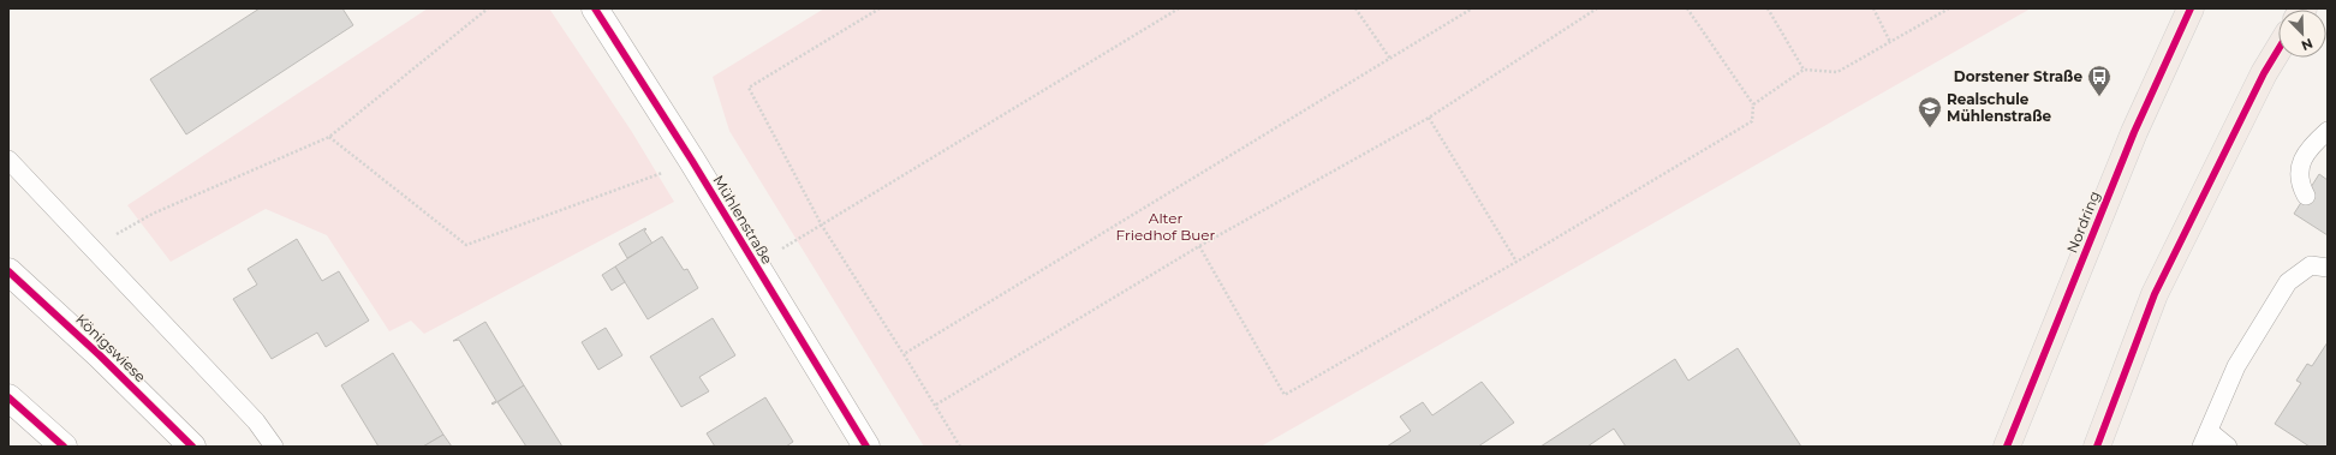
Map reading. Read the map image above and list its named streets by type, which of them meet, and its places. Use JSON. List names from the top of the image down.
{
  "streets": {
    "main road": ["Nordring"],
    "street": ["Mühlenstraße", "Königswiese"]
  },
  "parks": ["Alter Friedhof Buer"],
  "places": {
    "bus stop": ["Dorstener Straße"],
    "school or university": ["Realschule Mühlenstraße"]
  },
  "north": "bottom right"
}
